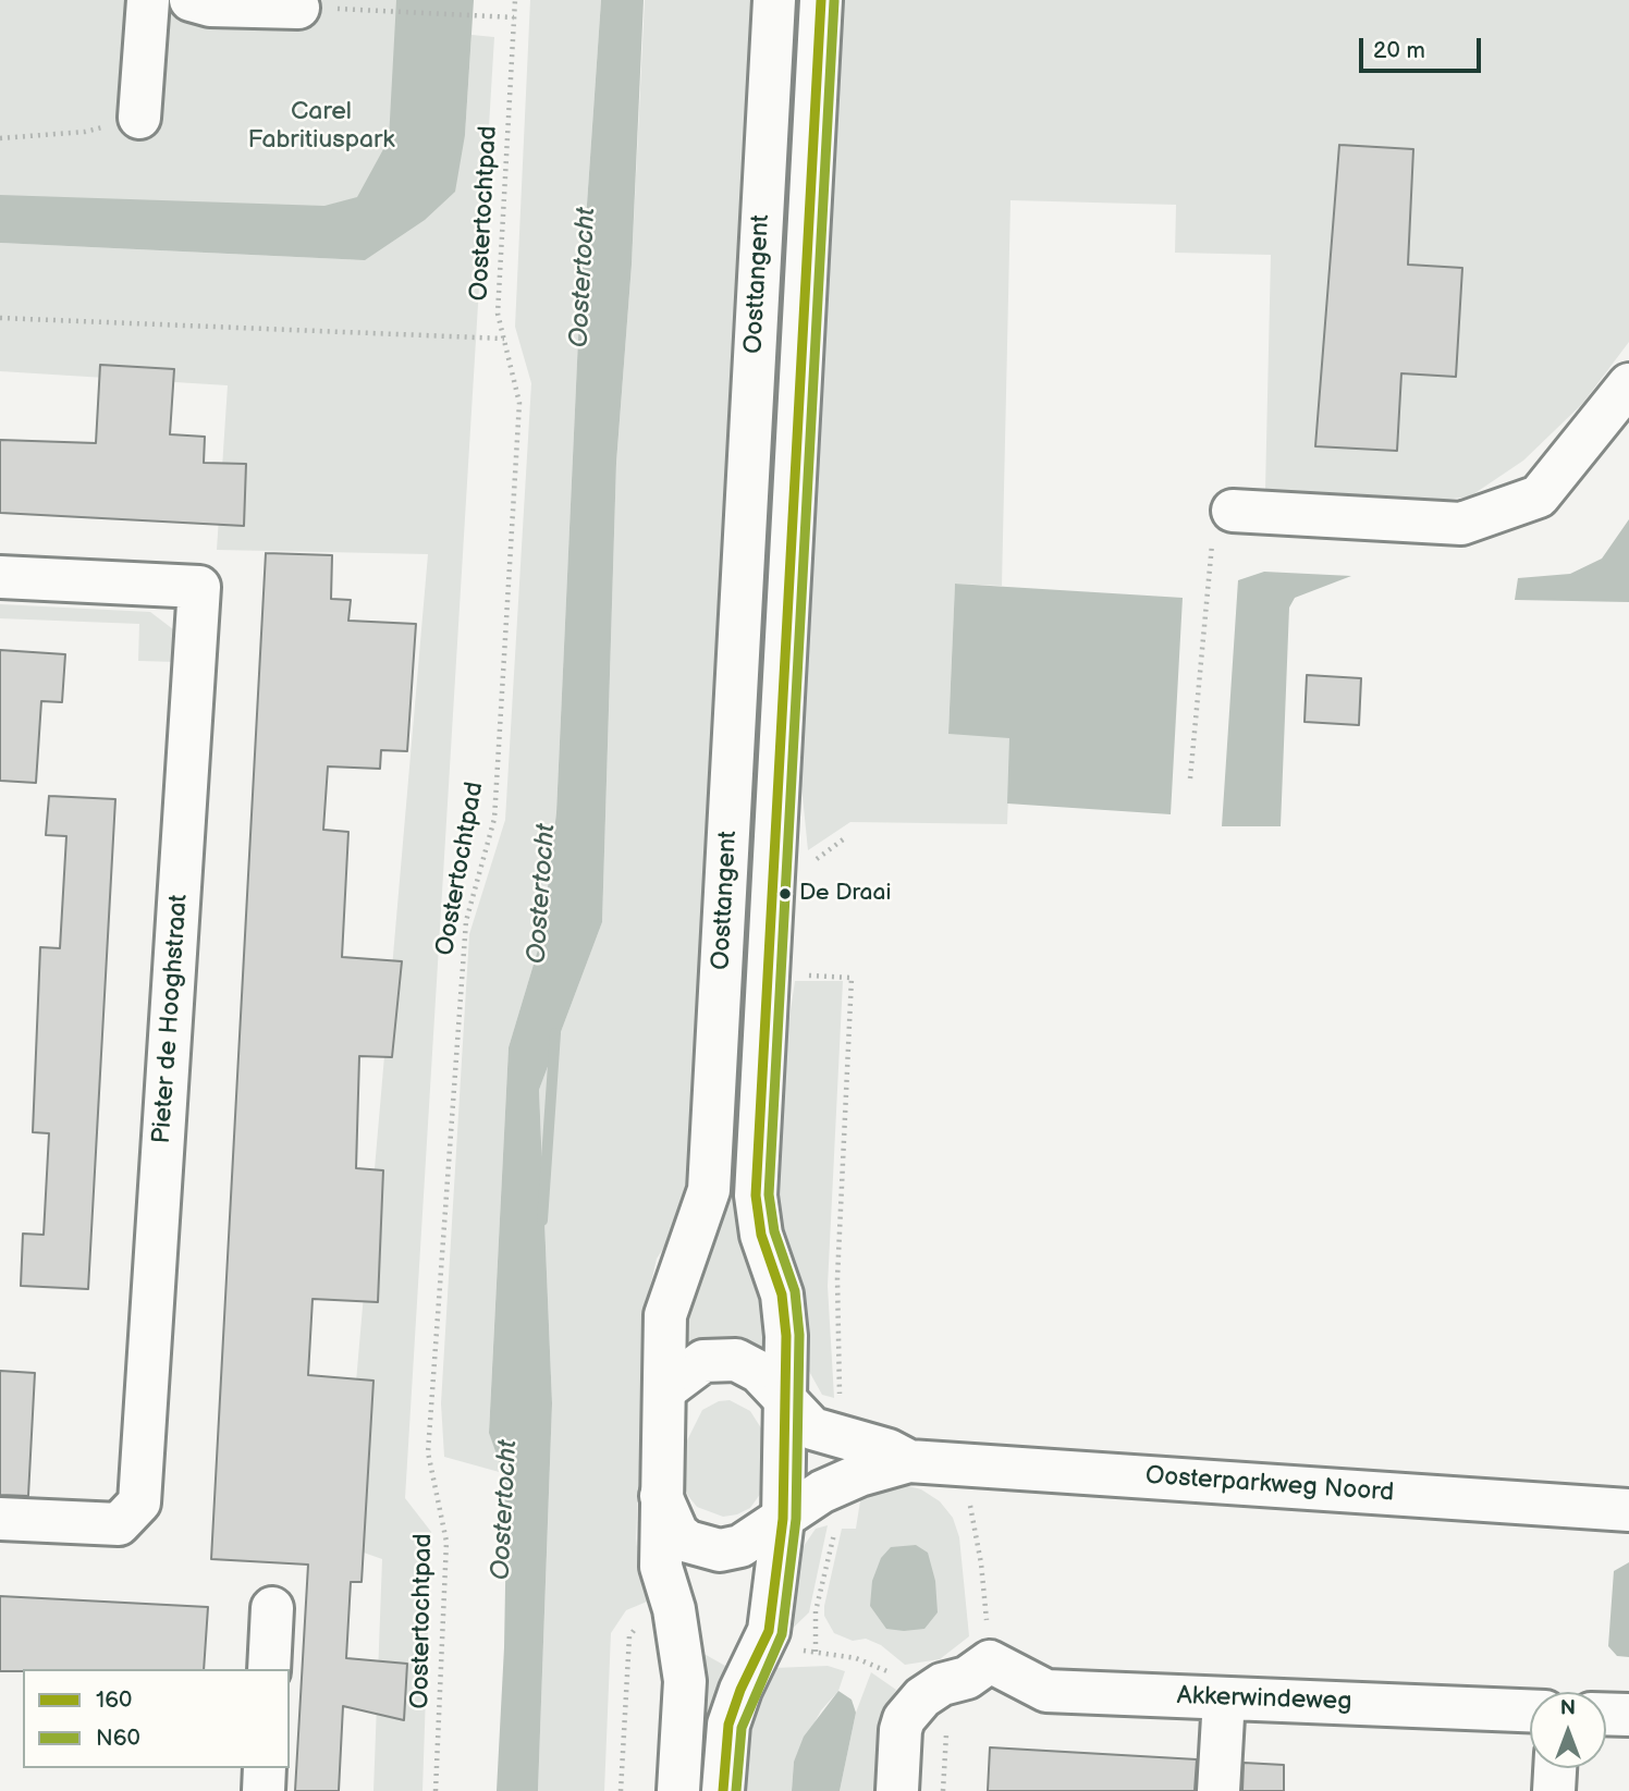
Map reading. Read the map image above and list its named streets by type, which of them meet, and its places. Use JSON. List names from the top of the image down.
{
  "streets": {
    "street": [
      "Oosttangent",
      "Pieter de Hooghstraat",
      "Oosterparkweg Noord",
      "Akkerwindeweg"
    ],
    "path": ["Oostertochtpad"]
  },
  "crossings": [
    ["Oosttangent", "Oosterparkweg Noord"]
  ],
  "water": ["Oostertocht"],
  "parks": ["Carel Fabritiuspark"],
  "places": ["De Draai"],
  "lines": ["transit line 160", "transit line N60"],
  "legend": ["160", "N60"],
  "scale_bar": "20 m",
  "north": "top"
}
